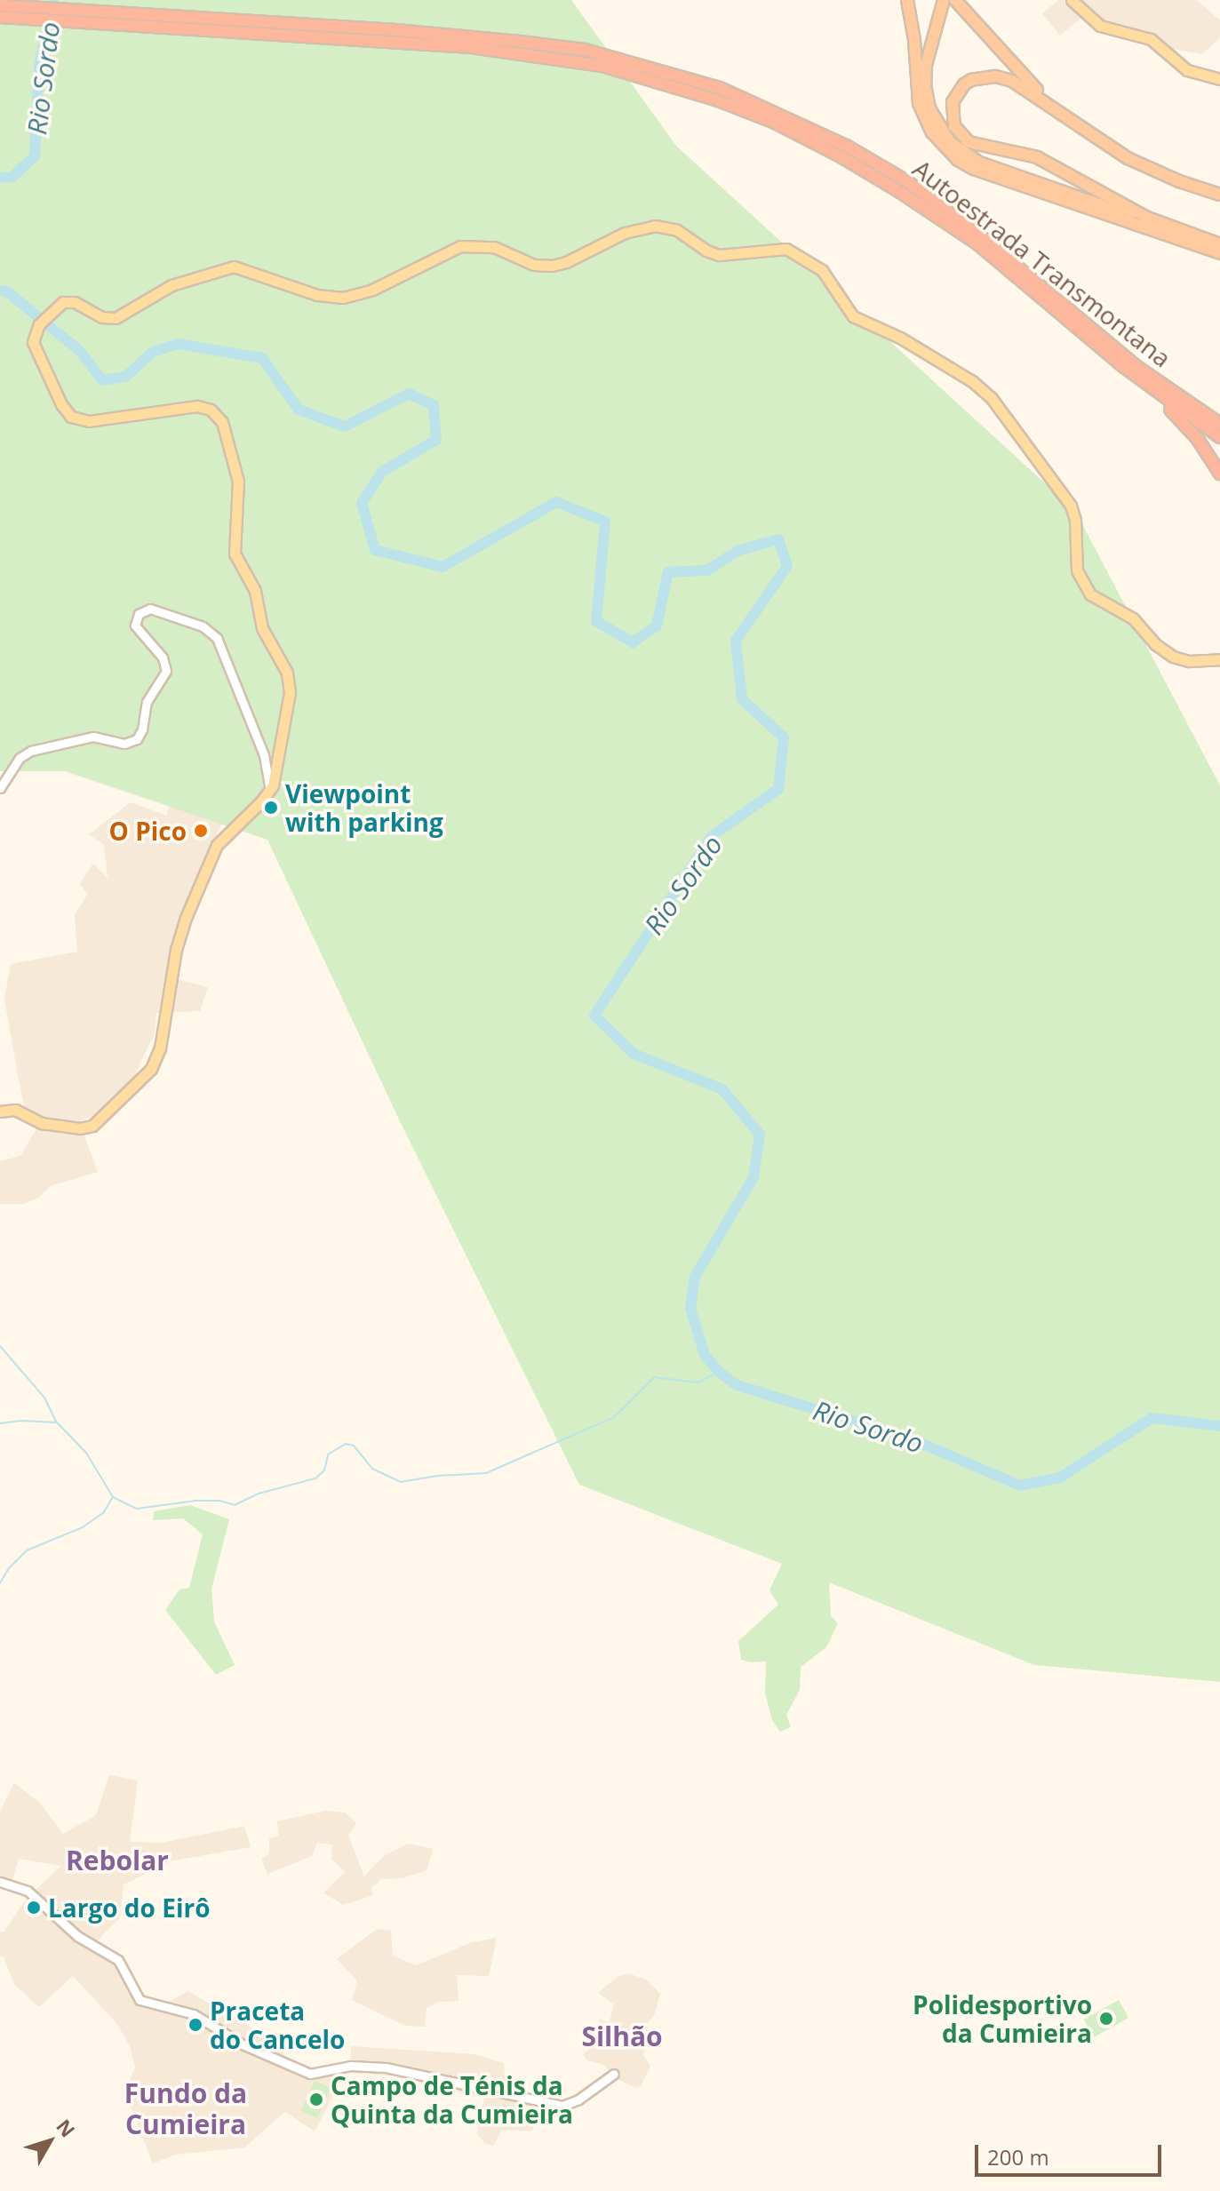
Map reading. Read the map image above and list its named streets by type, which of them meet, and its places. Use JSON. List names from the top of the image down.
{
  "streets": {
    "highway": ["Autoestrada Transmontana"]
  },
  "districts": ["Rebolar", "Silhão", "Fundo da Cumieira"],
  "water": ["Rio Sordo"],
  "places": [
    "Viewpoint with parking",
    "O Pico",
    "Largo do Eirô",
    "Polidesportivo da Cumieira",
    "Praceta do Cancelo",
    "Campo de Ténis da Quinta da Cumieira"
  ],
  "scale_bar": "200 m",
  "north": "top right"
}
